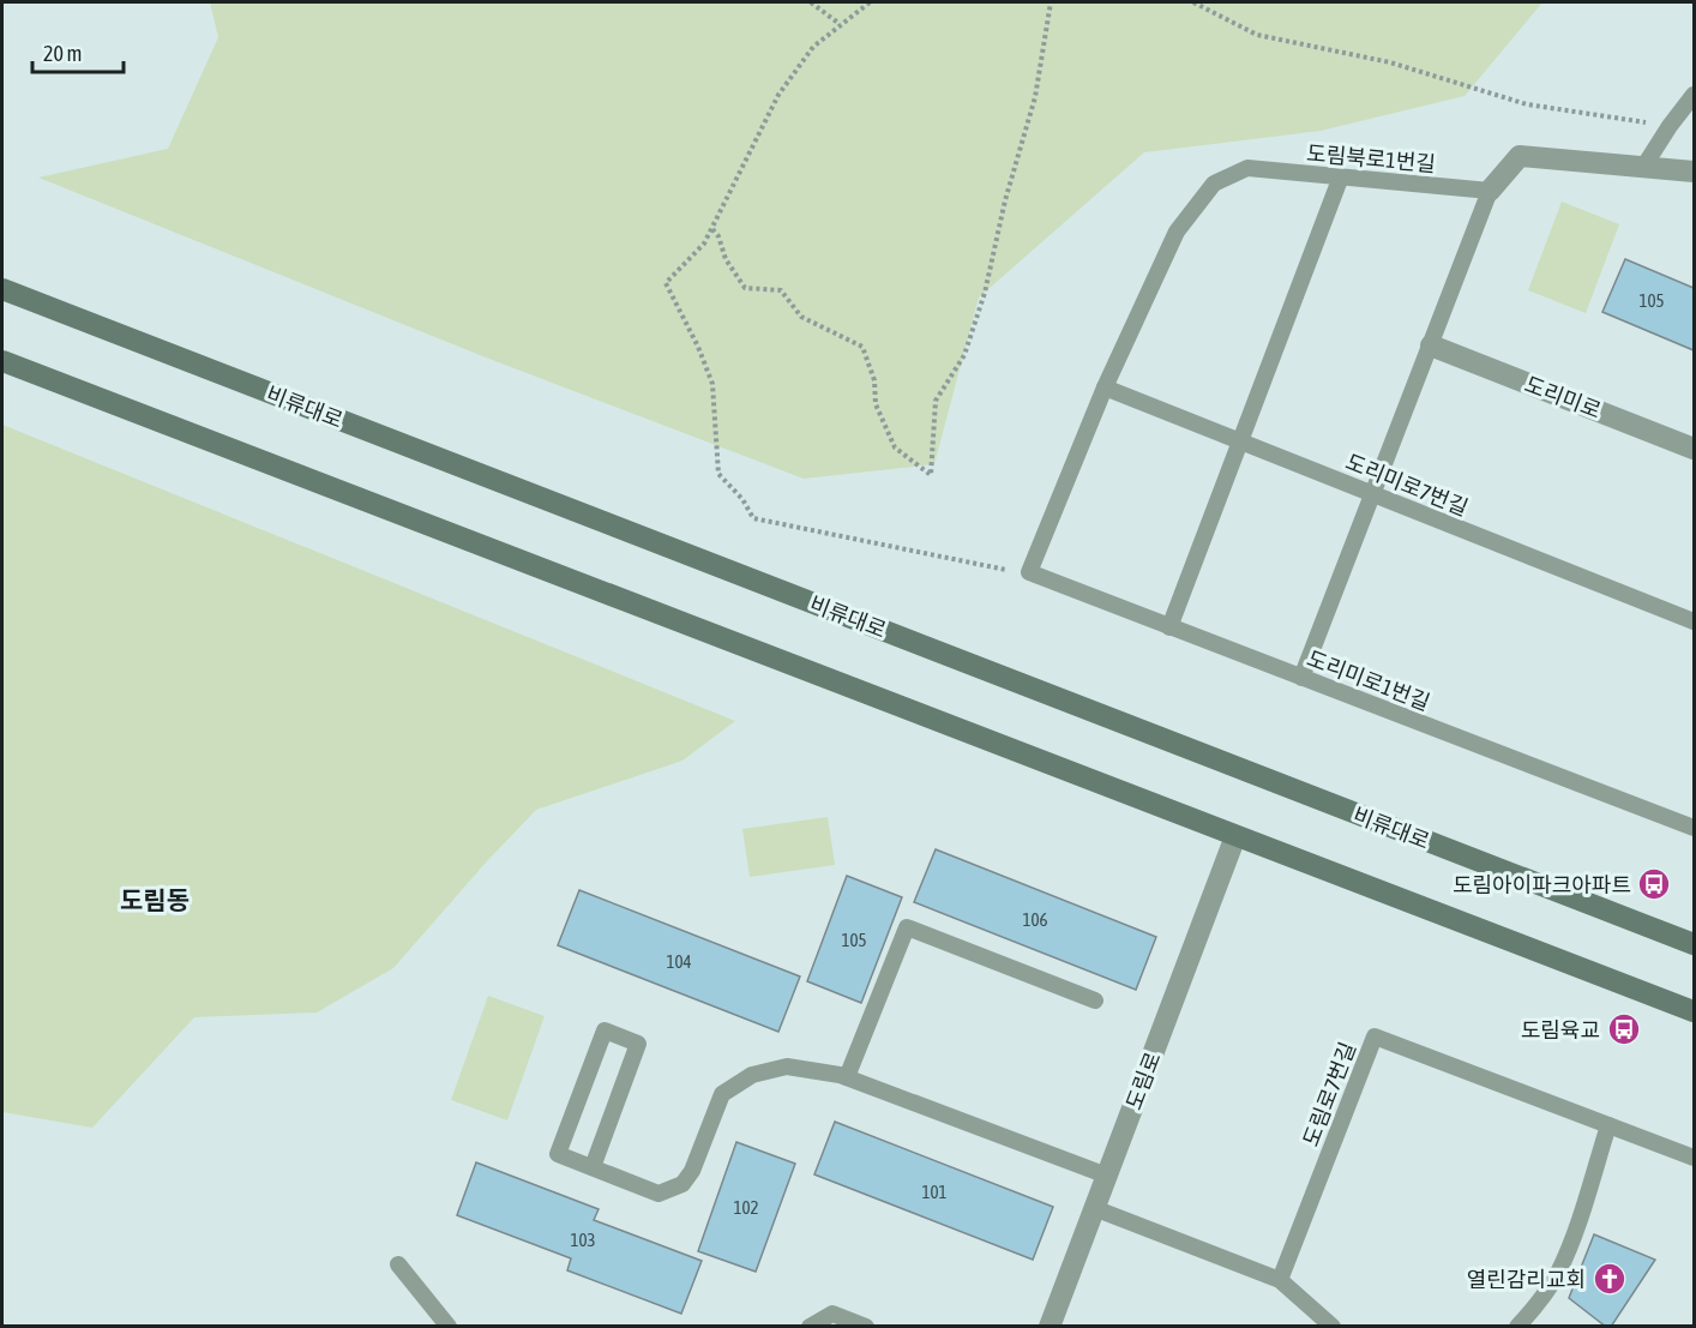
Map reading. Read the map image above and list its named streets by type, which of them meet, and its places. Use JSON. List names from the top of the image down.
{
  "streets": {
    "main road": ["비류대로"],
    "street": ["도리미로", "도림로"],
    "lane": [
      "도림북로1번길",
      "도리미로7번길",
      "도리미로1번길",
      "도림로7번길"
    ]
  },
  "crossings": [
    ["도림북로1번길", "도리미로7번길"]
  ],
  "districts": ["도림동"],
  "places": {
    "bus stop": ["도림아이파크아파트", "도림육교"],
    "church": ["열린감리교회"]
  },
  "house_numbers": [
    "105",
    "106",
    "105",
    "104",
    "101",
    "102",
    "103"
  ],
  "scale_bar": "20 m"
}
